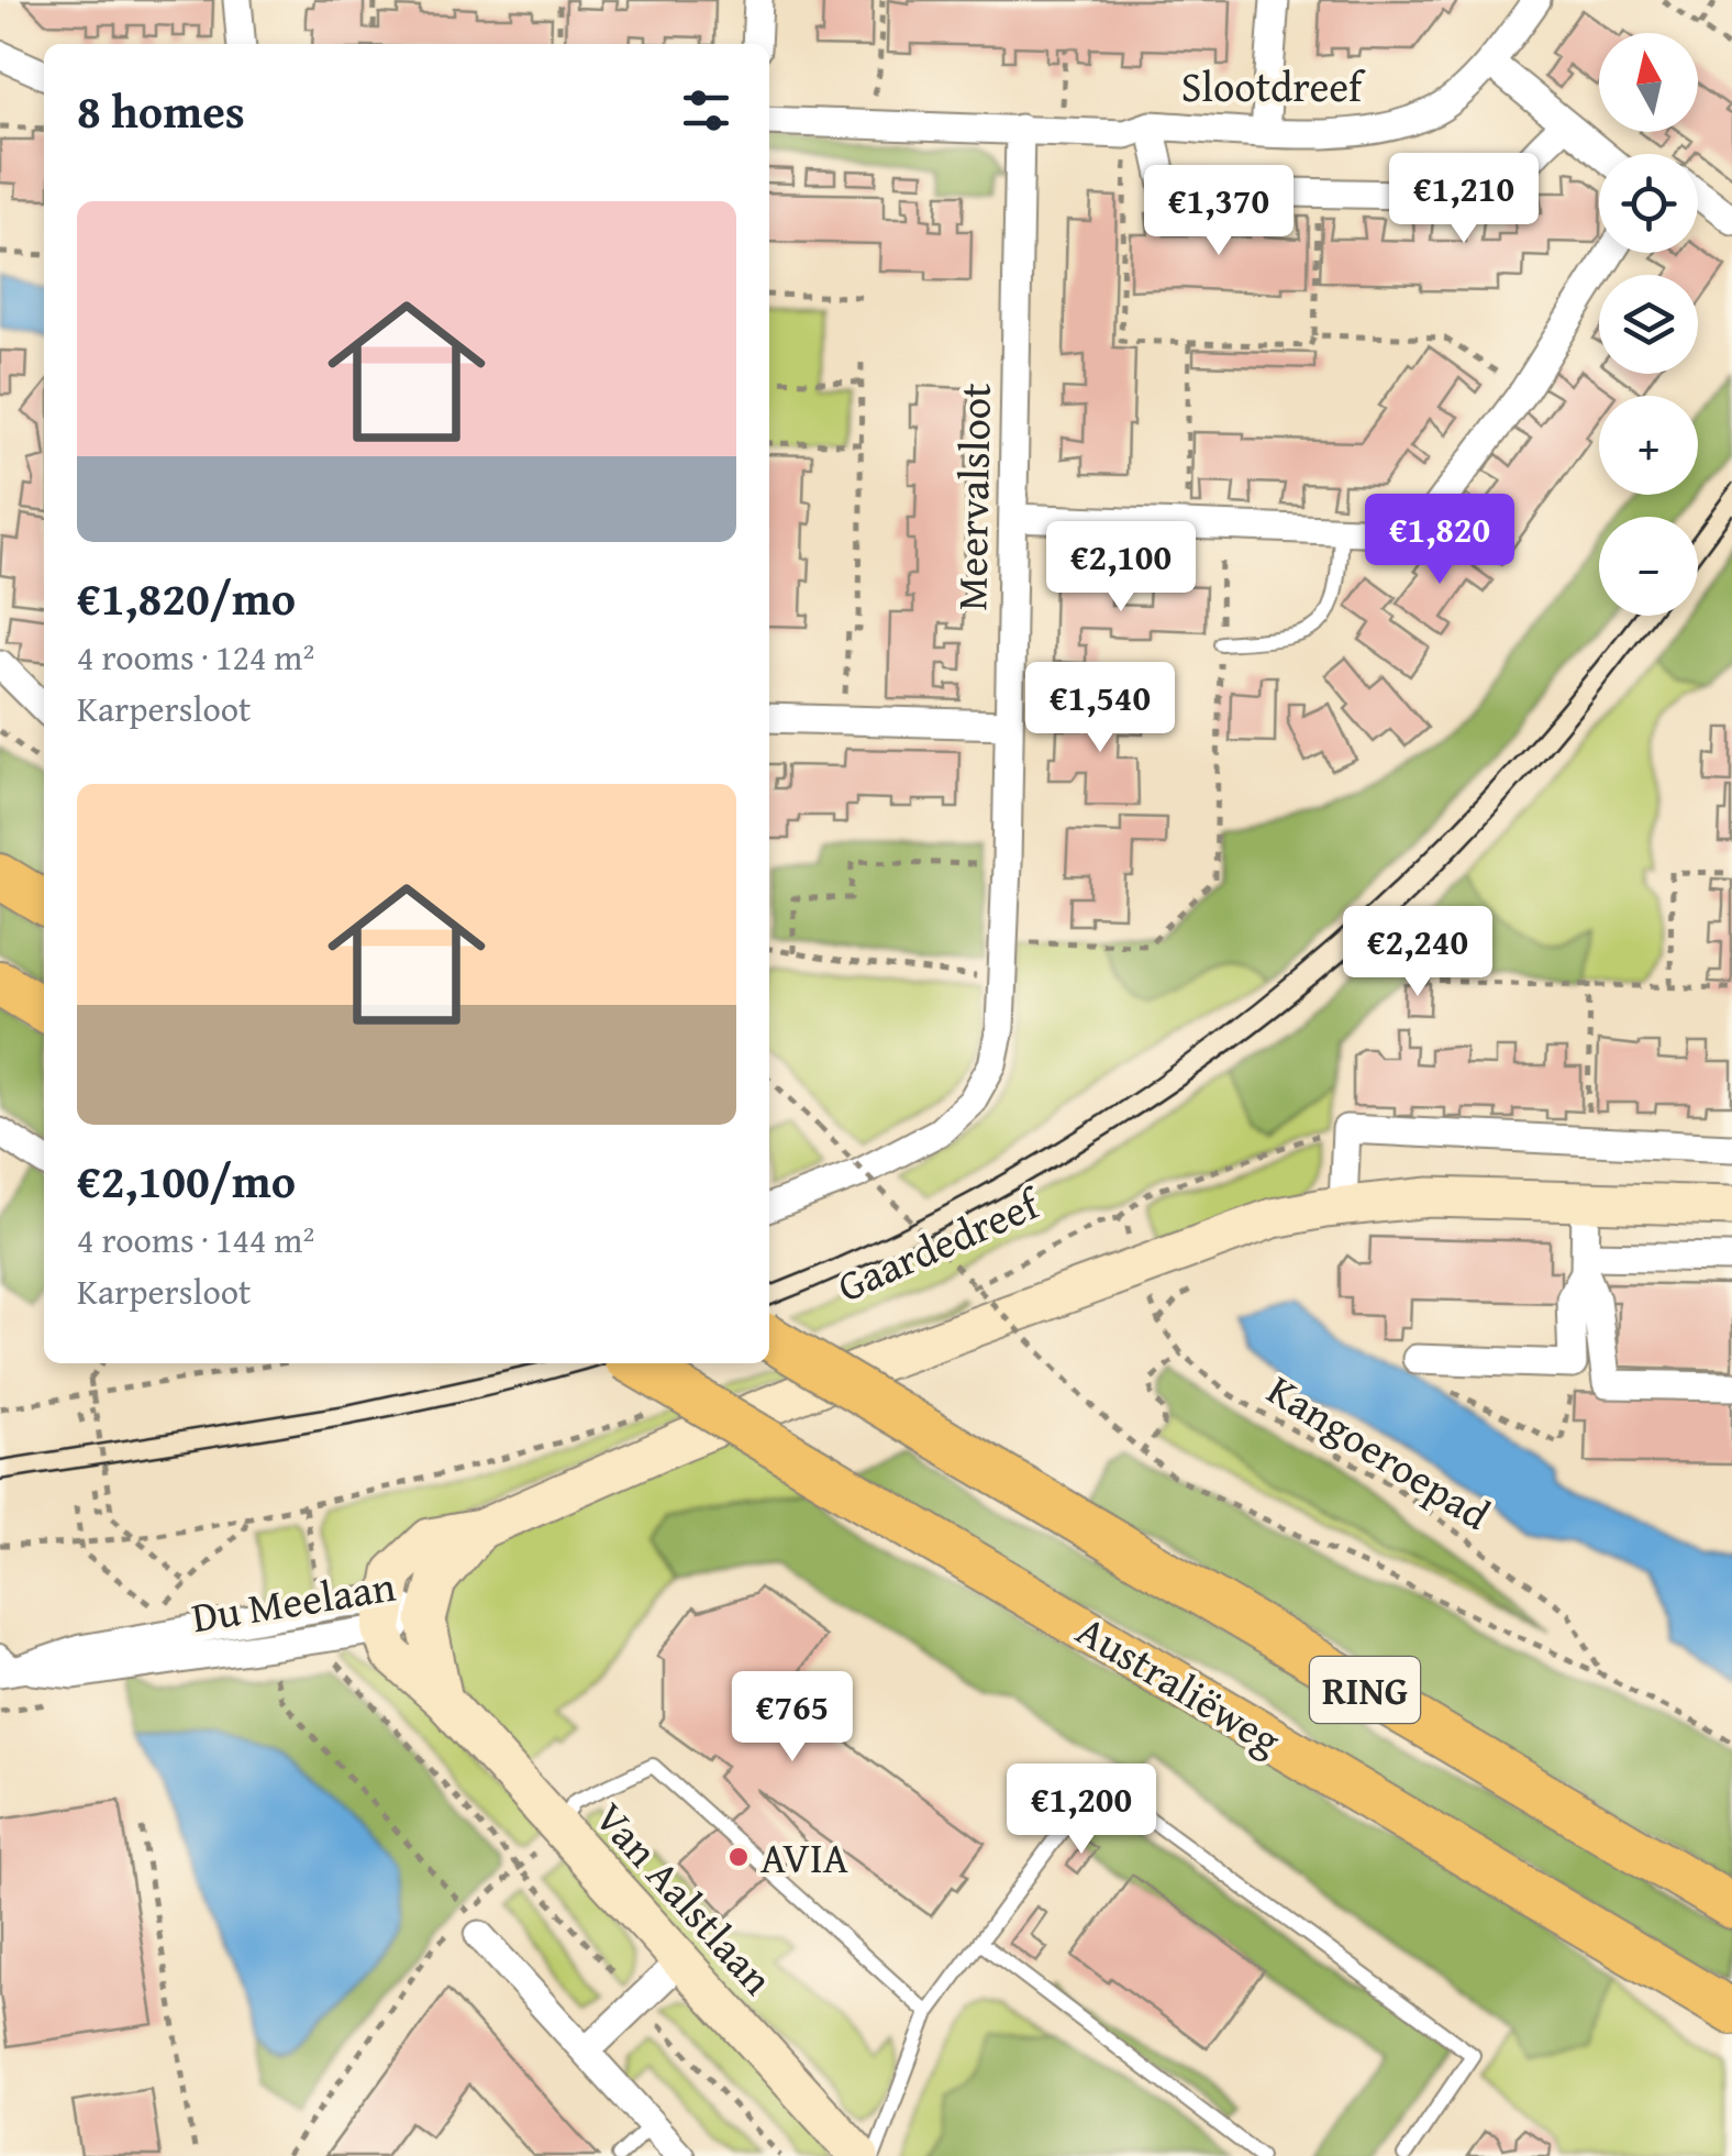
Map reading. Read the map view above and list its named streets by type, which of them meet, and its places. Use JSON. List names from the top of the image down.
{
  "streets": {
    "main road": ["Australiëweg", "RING"],
    "street": [
      "Slootdreef",
      "Meervalsloot",
      "Gaardedreef",
      "Du Meelaan",
      "Van Aalstlaan"
    ],
    "path": ["Kangoeroepad"]
  },
  "crossings": [
    ["Slootdreef", "Meervalsloot"],
    ["Gaardedreef", "Kangoeroepad"],
    ["Gaardedreef", "Du Meelaan"],
    ["Gaardedreef", "Van Aalstlaan"],
    ["Du Meelaan", "Van Aalstlaan"]
  ],
  "places": ["AVIA"],
  "north": "top",
  "page": {
    "map_buttons": ["+", "−"],
    "heading": "8 homes",
    "price": [
      "€1,210",
      "€1,370",
      "€1,820",
      "€2,100",
      "€1,540",
      "€2,240",
      "€765",
      "€1,200"
    ],
    "list": [
      {
        "name": "€1,820/mo",
        "note": "4 rooms · 124 m² · Karpersloot"
      },
      {
        "name": "€2,100/mo",
        "note": "4 rooms · 144 m² · Karpersloot"
      }
    ]
  }
}
